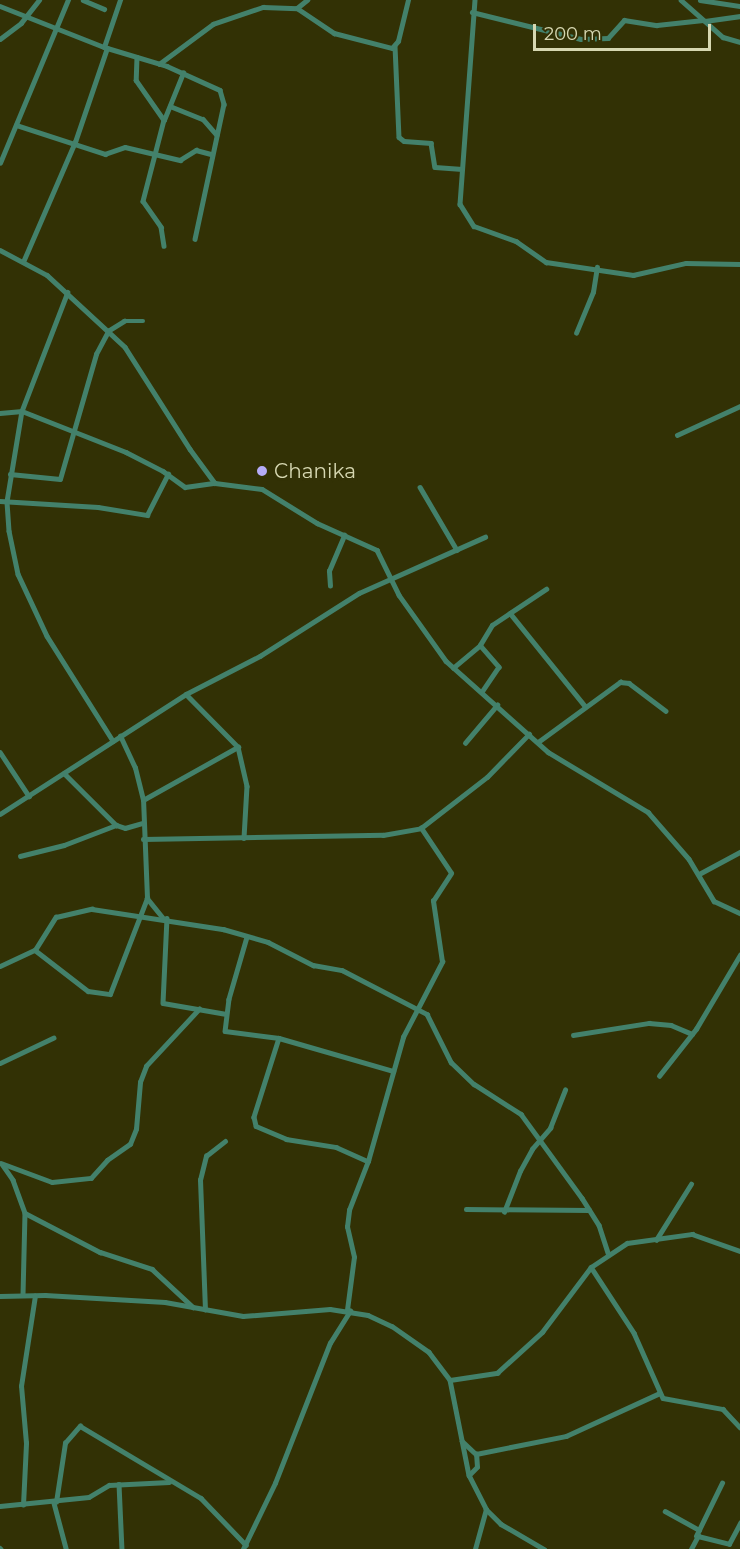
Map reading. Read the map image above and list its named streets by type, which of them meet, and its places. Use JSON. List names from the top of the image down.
{
  "places": ["Chanika"],
  "scale_bar": "200 m"
}
